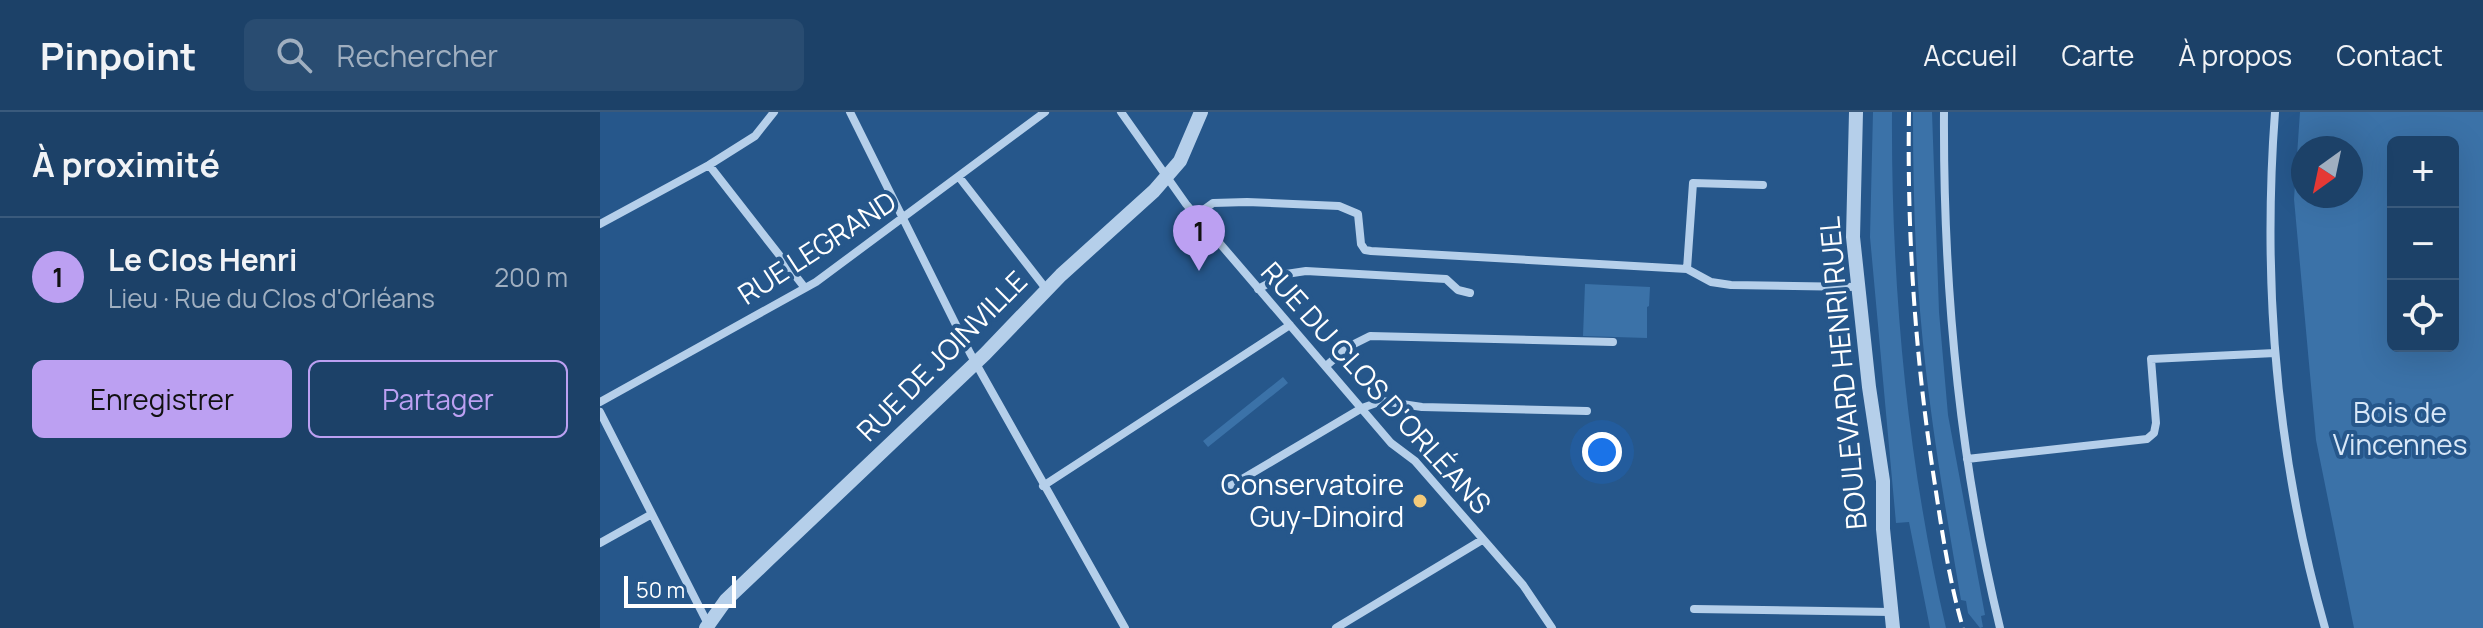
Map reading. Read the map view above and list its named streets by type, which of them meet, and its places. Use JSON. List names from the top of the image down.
{
  "streets": {
    "street": [
      "RUE LEGRAND",
      "RUE DE JOINVILLE",
      "BOULEVARD HENRI RUEL",
      "RUE DU CLOS D'ORLÉANS"
    ]
  },
  "crossings": [
    ["RUE DE JOINVILLE", "RUE DU CLOS D'ORLÉANS"]
  ],
  "parks": ["Bois de Vincennes"],
  "places": ["Conservatoire Guy-Dinoird"],
  "scale_bar": "50 m",
  "north": "bottom left",
  "page": {
    "header": "Pinpoint",
    "search": "Rechercher",
    "nav": [
      "Accueil",
      "Carte",
      "À propos",
      "Contact"
    ],
    "heading": "À proximité",
    "map_buttons": ["+", "−"],
    "pins": "1",
    "list": [
      {
        "mark": "1",
        "name": "Le Clos Henri",
        "note": "Lieu · Rue du Clos d'Orléans",
        "value": "200 m"
      }
    ],
    "buttons": ["Enregistrer", "Partager"],
    "scale": "50 m"
  }
}
